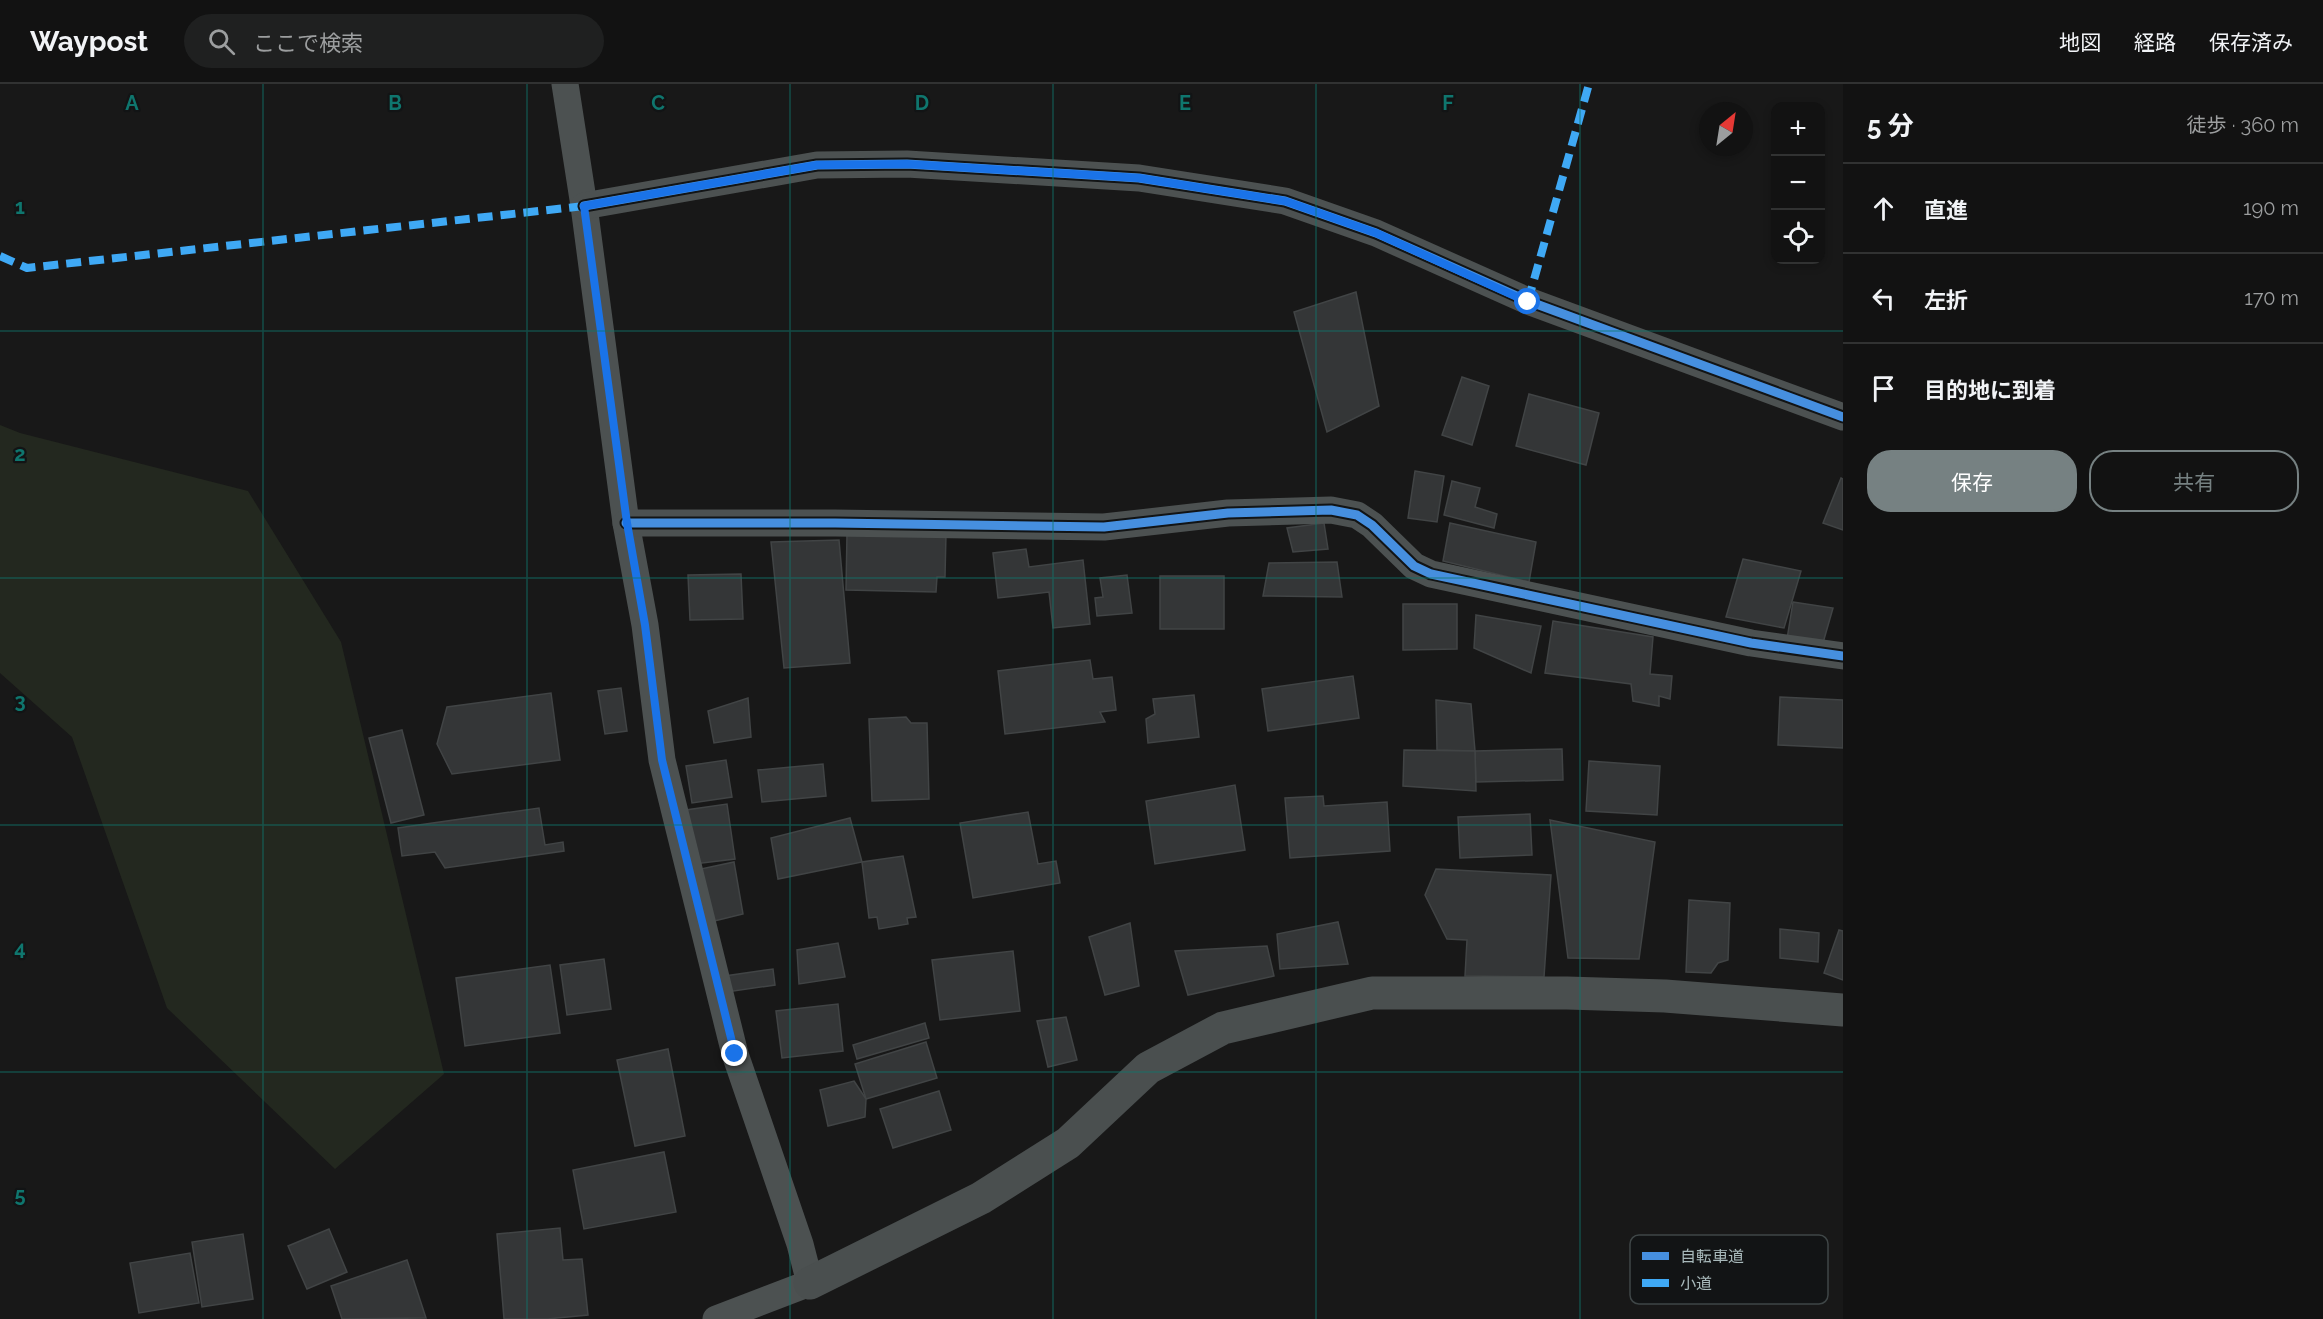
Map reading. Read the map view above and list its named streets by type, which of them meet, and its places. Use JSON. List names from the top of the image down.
{
  "legend": ["自転車道", "小道"],
  "north": "top right",
  "page": {
    "header": "Waypost",
    "search": "ここで検索",
    "nav": ["地図", "経路", "保存済み"],
    "heading": ["5 分", "徒歩 · 360 m"],
    "map_buttons": ["+", "−"],
    "list": [
      ["直進", "190 m"],
      ["左折", "170 m"],
      "目的地に到着"
    ],
    "buttons": ["保存", "共有"]
  },
  "grid": {
    "columns": [
      "A",
      "B",
      "C",
      "D",
      "E",
      "F"
    ],
    "rows": [
      "1",
      "2",
      "3",
      "4",
      "5"
    ]
  }
}
